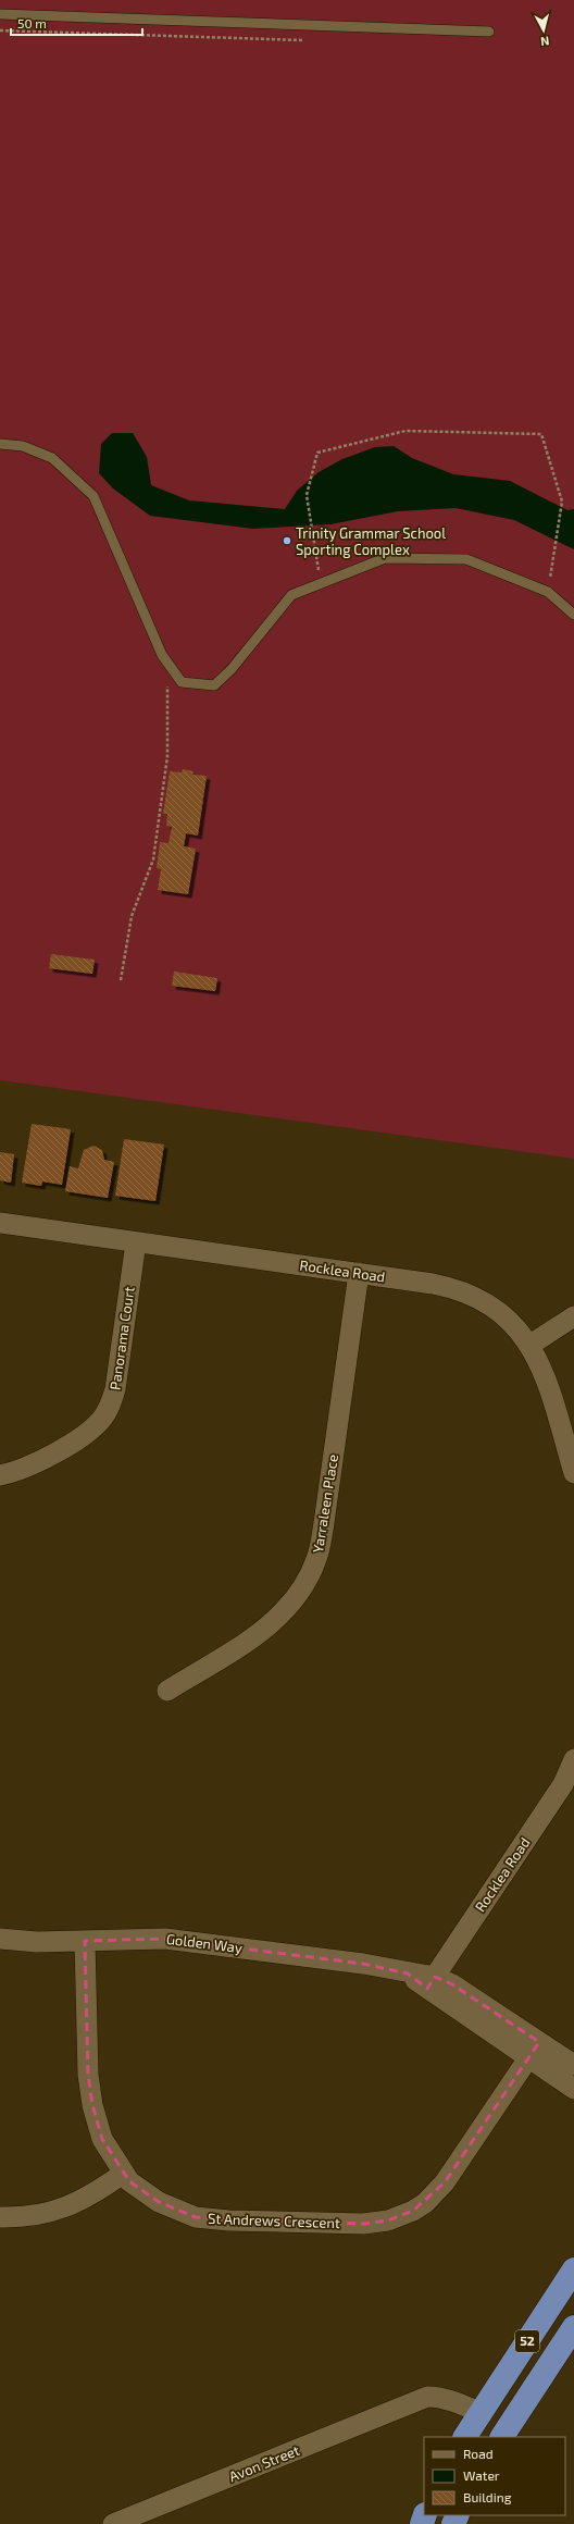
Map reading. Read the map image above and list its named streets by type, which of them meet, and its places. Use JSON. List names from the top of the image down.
{
  "streets": {
    "highway": ["52"],
    "street": [
      "Rocklea Road",
      "Panorama Court",
      "Yarraleen Place",
      "Golden Way",
      "St Andrews Crescent",
      "Avon Street"
    ]
  },
  "crossings": [
    ["Rocklea Road", "Panorama Court"],
    ["Rocklea Road", "Yarraleen Place"],
    ["Rocklea Road", "Golden Way"],
    ["Golden Way", "St Andrews Crescent"],
    ["52", "Avon Street"]
  ],
  "places": ["Trinity Grammar School Sporting Complex"],
  "legend": ["Road", "Water", "Building"],
  "scale_bar": "50 m",
  "north": "bottom"
}
